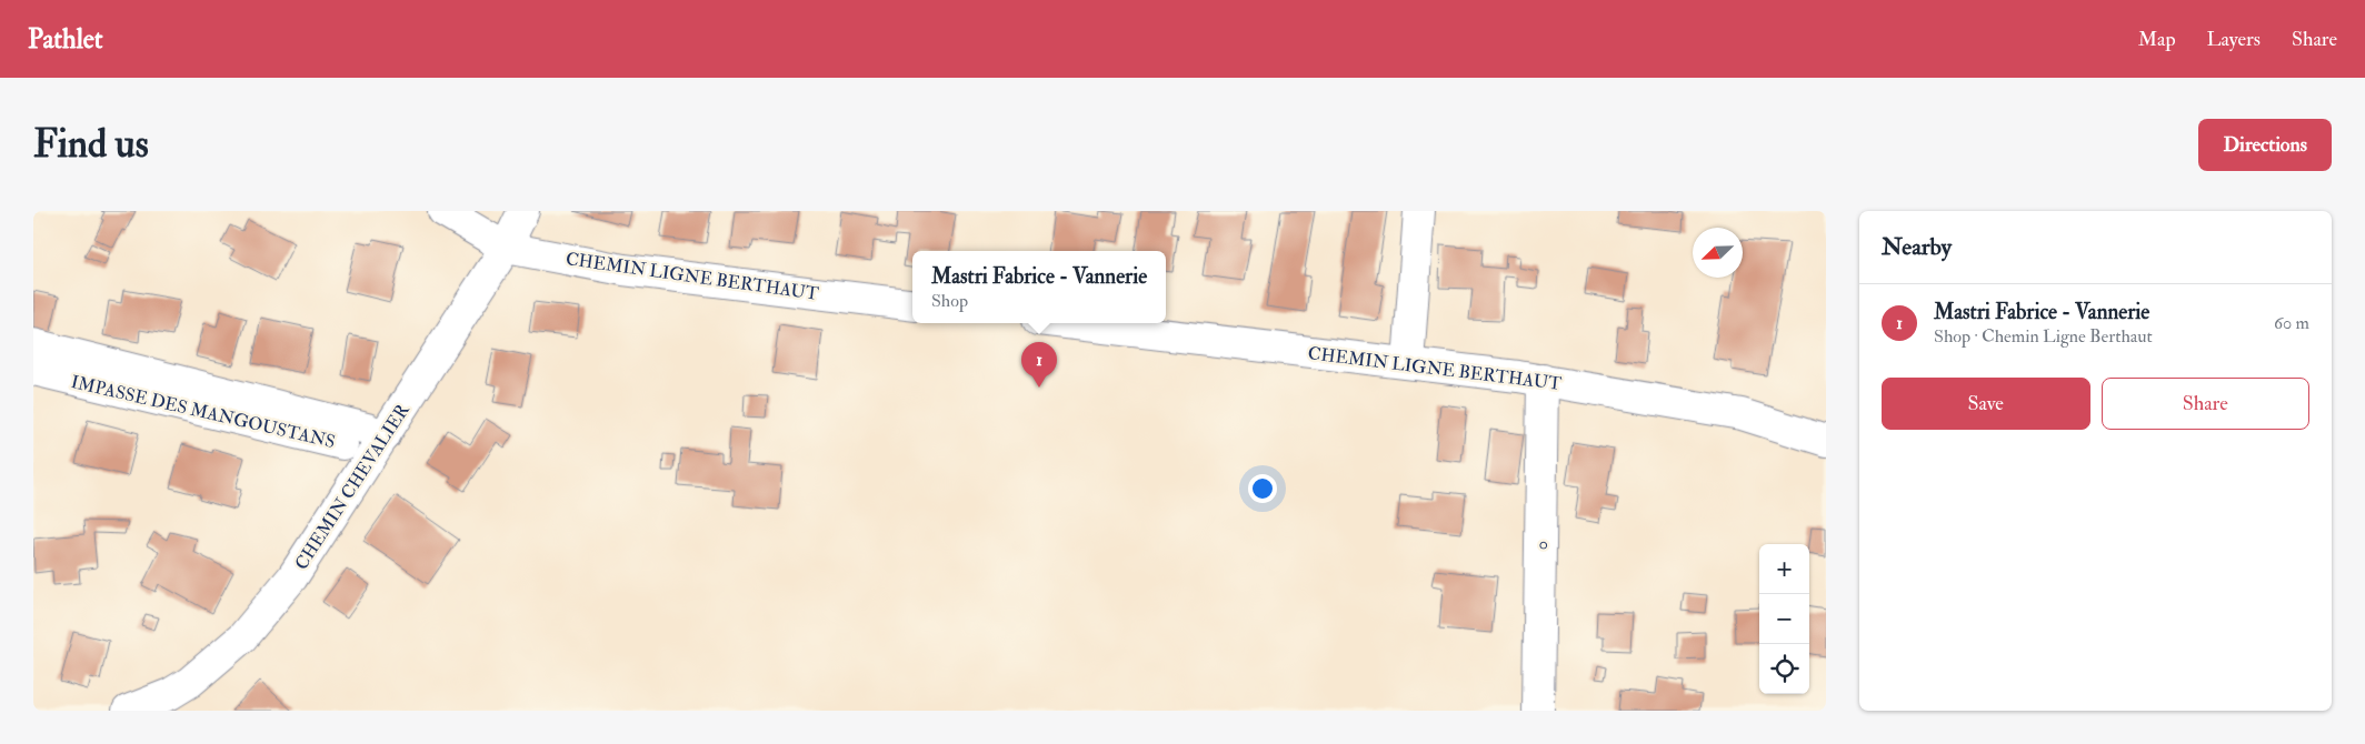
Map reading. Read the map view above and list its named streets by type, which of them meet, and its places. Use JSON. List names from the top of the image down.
{
  "streets": {
    "street": [
      "CHEMIN LIGNE BERTHAUT",
      "IMPASSE DES MANGOUSTANS",
      "CHEMIN CHEVALIER",
      "0"
    ]
  },
  "crossings": [
    ["CHEMIN LIGNE BERTHAUT", "CHEMIN CHEVALIER"],
    ["CHEMIN LIGNE BERTHAUT", "0"],
    ["IMPASSE DES MANGOUSTANS", "CHEMIN CHEVALIER"]
  ],
  "north": "bottom left",
  "page": {
    "header": "Pathlet",
    "nav": ["Map", "Layers", "Share"],
    "buttons": [
      "Directions",
      ["Save", "Share"]
    ],
    "title": "Find us",
    "heading": "Nearby",
    "popup": ["Mastri Fabrice - Vannerie", "Shop"],
    "list": [
      {
        "mark": "1",
        "name": "Mastri Fabrice - Vannerie",
        "note": "Shop · Chemin Ligne Berthaut",
        "value": "60 m"
      }
    ],
    "pins": "1",
    "map_buttons": ["+", "−"]
  }
}
